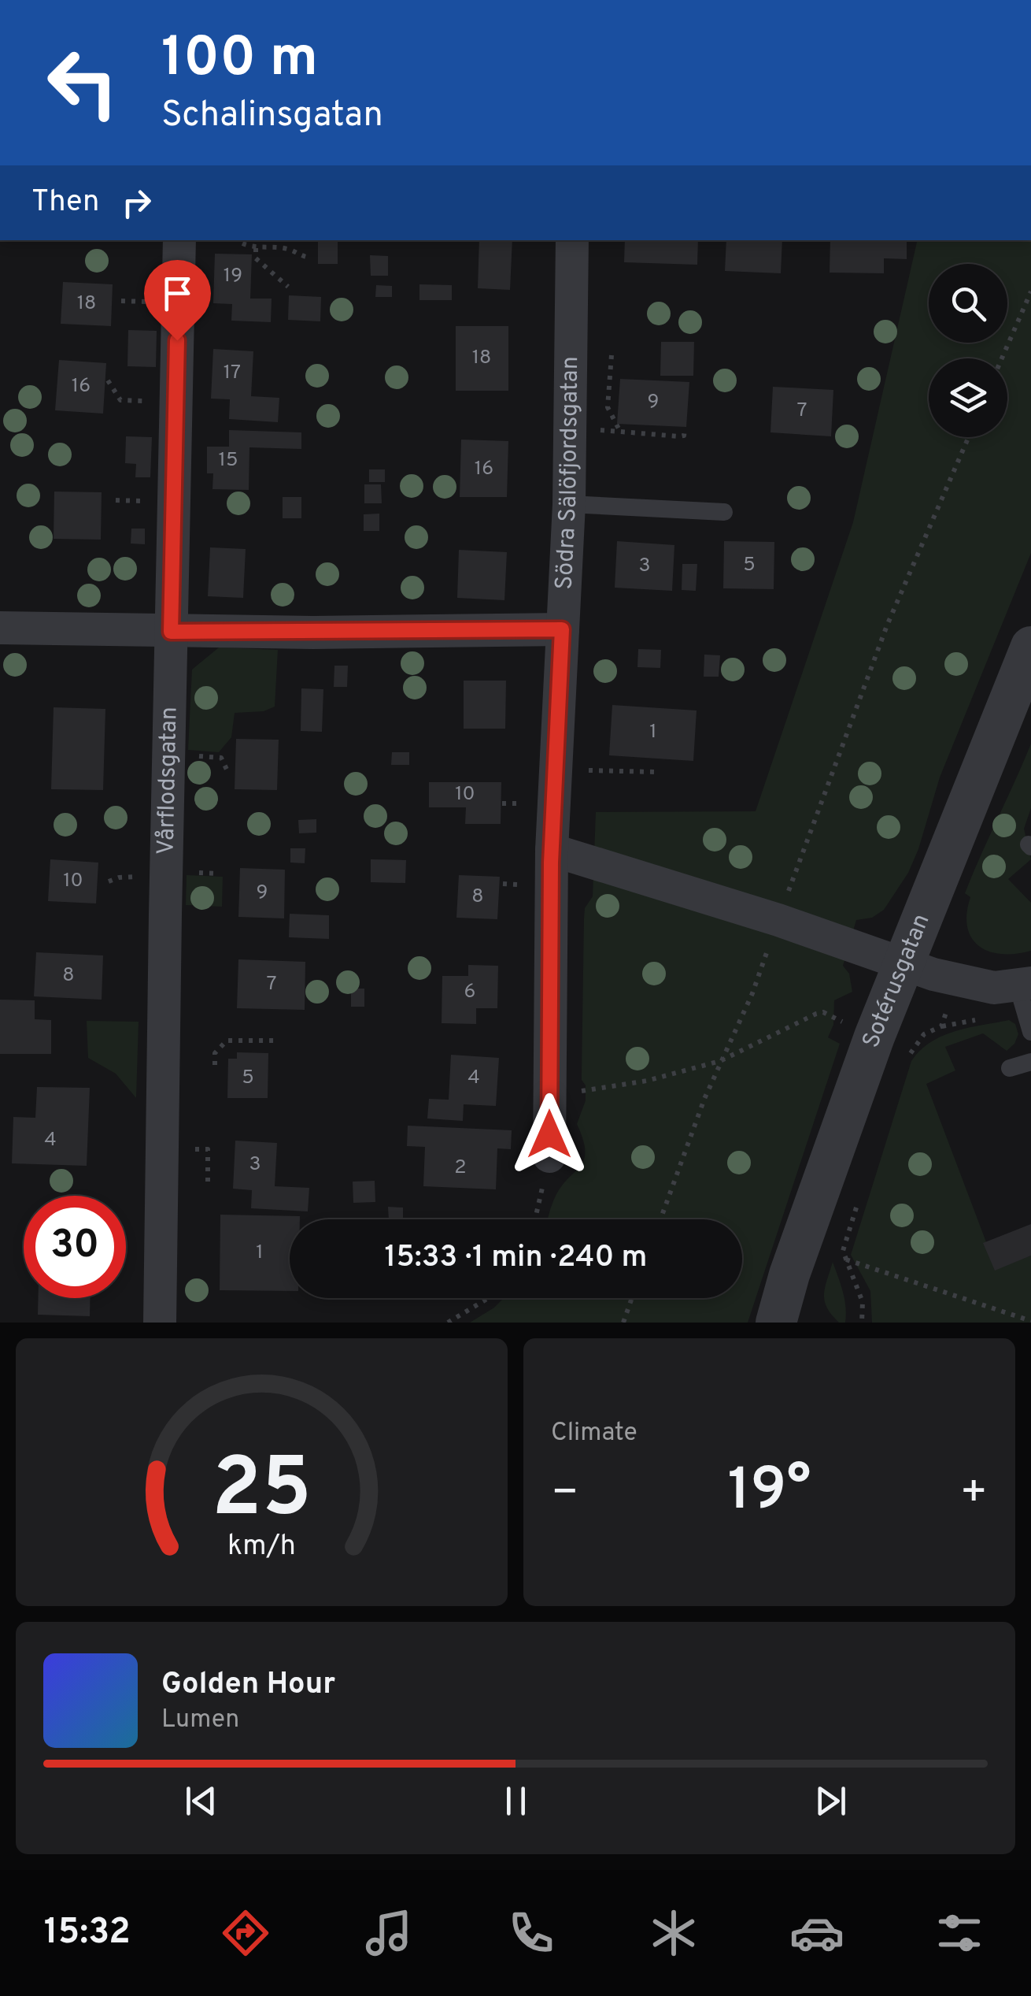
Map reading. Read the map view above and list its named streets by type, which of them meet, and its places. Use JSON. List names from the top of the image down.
{
  "streets": {
    "street": ["Södra Sälöfjordsgatan", "Vårflodsgatan", "Sotérusgatan"]
  },
  "house_numbers": [
    "19",
    "18",
    "18",
    "17",
    "16",
    "9",
    "7",
    "15",
    "16",
    "5",
    "3",
    "1",
    "10",
    "10",
    "9",
    "8",
    "8",
    "7",
    "6",
    "5",
    "4",
    "4",
    "3",
    "2",
    "1"
  ],
  "page": {
    "turn": ["100 m", "Schalinsgatan"],
    "then": "Then",
    "limit": "30",
    "trip": "15:33 · 1 min · 240 m",
    "tile": "Climate",
    "heat": ["−", "19°", "+"],
    "song": ["Golden Hour", "Lumen"],
    "tabs": "15:32",
    "gauge": ["25", "km/h"]
  }
}
